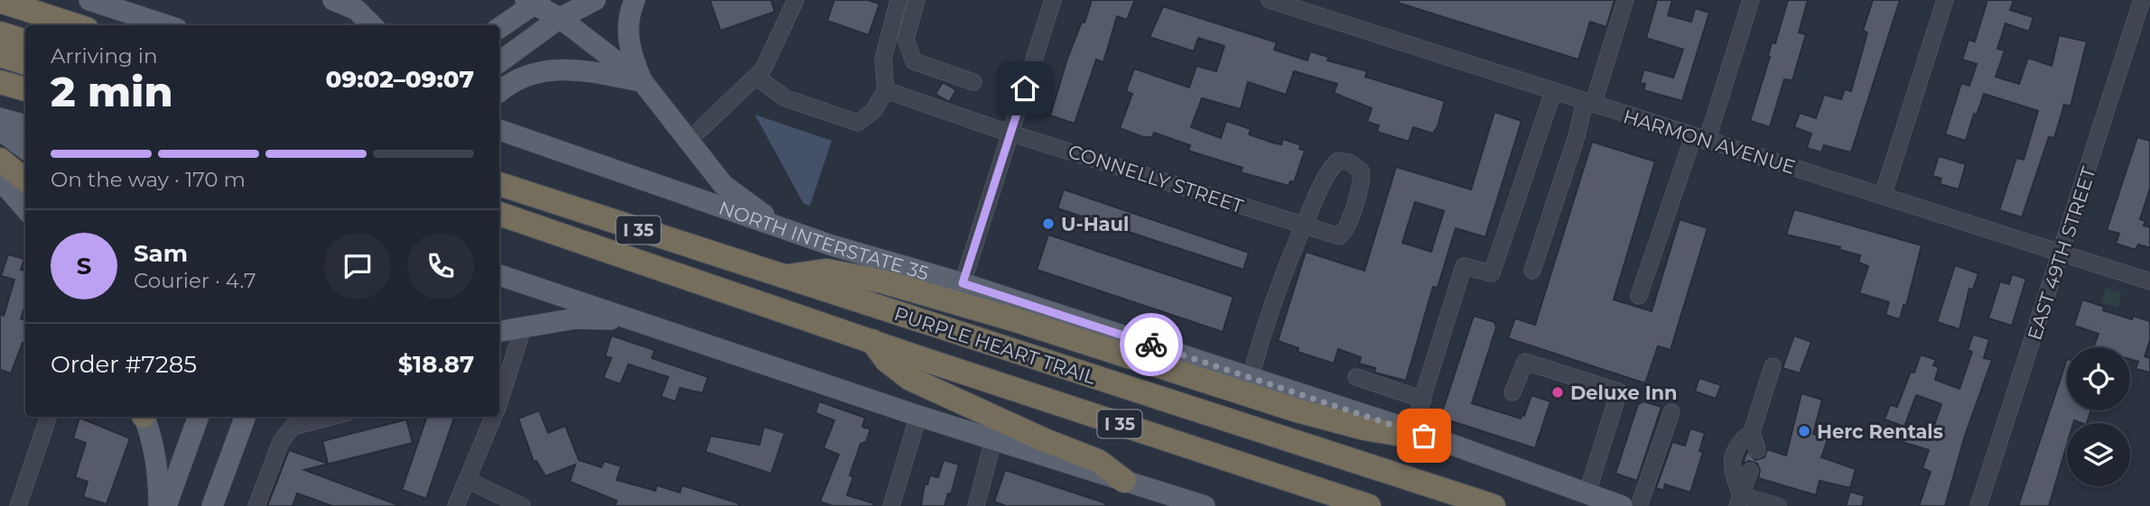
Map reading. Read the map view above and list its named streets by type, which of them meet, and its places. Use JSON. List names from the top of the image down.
{
  "streets": {
    "highway": ["I 35", "PURPLE HEART TRAIL"],
    "main road": ["NORTH INTERSTATE 35"],
    "street": ["HARMON AVENUE", "CONNELLY STREET", "EAST 49TH STREET"]
  },
  "crossings": [
    ["HARMON AVENUE", "EAST 49TH STREET"]
  ],
  "places": ["U-Haul", "Deluxe Inn", "Herc Rentals"],
  "page": {
    "heading": ["2 min", "Arriving in", "09:02–09:07"],
    "panel": [
      "Sam",
      "Courier · 4.7",
      "Order #7285",
      "$18.87"
    ],
    "bar": "On the way · 170 m",
    "round": "S"
  }
}
